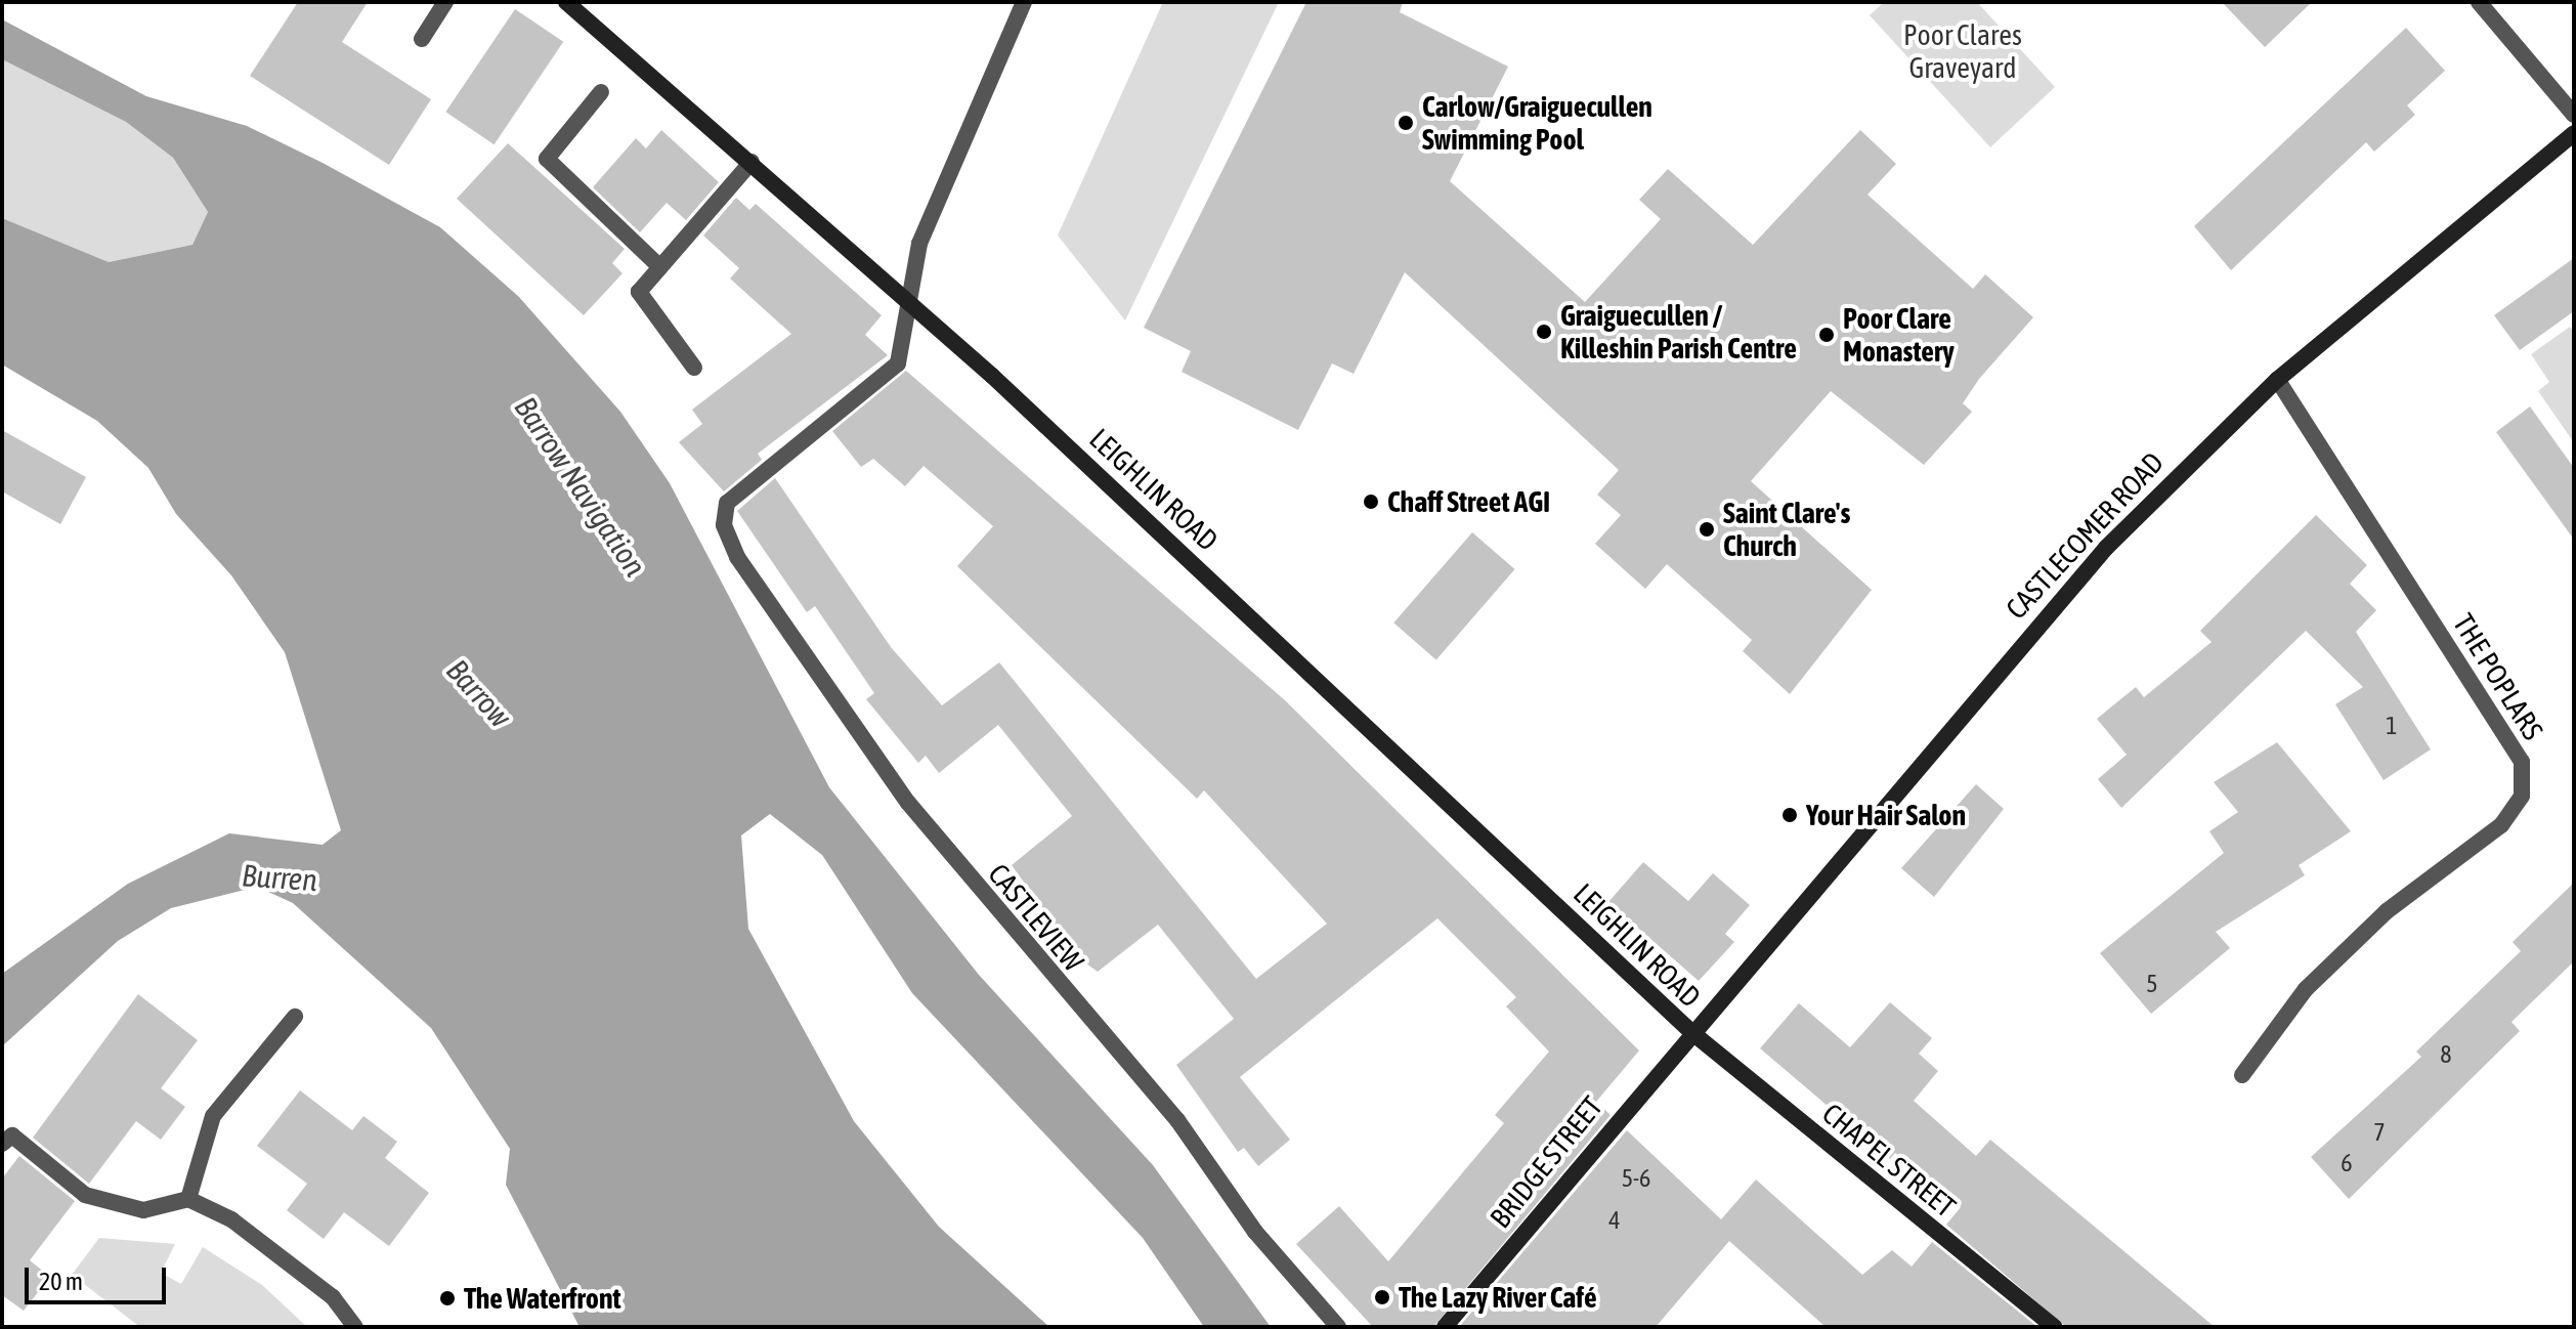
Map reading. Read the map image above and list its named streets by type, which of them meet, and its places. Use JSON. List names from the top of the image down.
{
  "streets": {
    "main road": [
      "LEIGHLIN ROAD",
      "CASTLECOMER ROAD",
      "CHAPEL STREET",
      "BRIDGE STREET"
    ],
    "street": ["THE POPLARS", "CASTLEVIEW"]
  },
  "crossings": [
    ["LEIGHLIN ROAD", "CASTLECOMER ROAD"],
    ["LEIGHLIN ROAD", "CASTLEVIEW"],
    ["LEIGHLIN ROAD", "CHAPEL STREET"],
    ["LEIGHLIN ROAD", "BRIDGE STREET"],
    ["CASTLECOMER ROAD", "THE POPLARS"],
    ["CASTLECOMER ROAD", "CHAPEL STREET"],
    ["CASTLECOMER ROAD", "BRIDGE STREET"],
    ["CHAPEL STREET", "BRIDGE STREET"]
  ],
  "water": ["Barrow Navigation", "Barrow", "Burren"],
  "parks": ["Poor Clares Graveyard"],
  "places": [
    "Carlow/Graiguecullen Swimming Pool",
    "Graiguecullen / Killeshin Parish Centre",
    "Poor Clare Monastery",
    "Chaff Street AGI",
    "Saint Clare's Church",
    "Your Hair Salon",
    "The Lazy River Café",
    "The Waterfront"
  ],
  "house_numbers": [
    "1",
    "5",
    "8",
    "7",
    "6",
    "5-6",
    "4"
  ],
  "scale_bar": "20 m"
}
